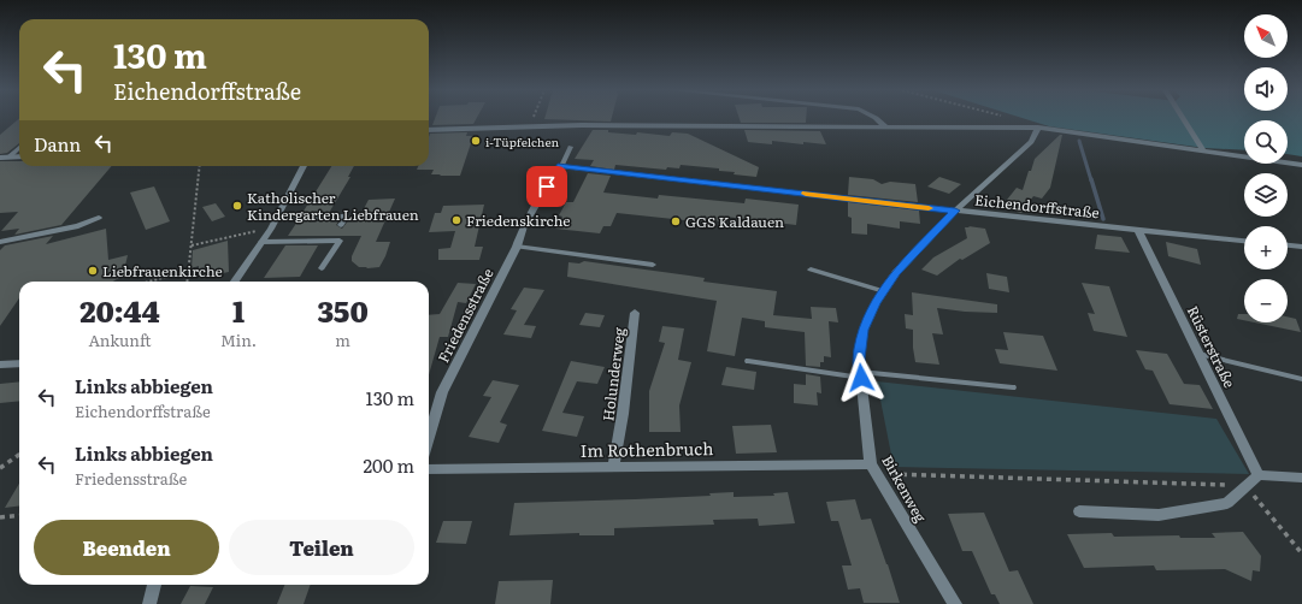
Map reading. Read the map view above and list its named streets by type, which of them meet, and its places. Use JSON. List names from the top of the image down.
{
  "streets": {
    "street": [
      "Eichendorffstraße",
      "Friedensstraße",
      "Rüsterstraße",
      "Holunderweg",
      "Im Rothenbruch",
      "Birkenweg"
    ]
  },
  "crossings": [
    ["Eichendorffstraße", "Friedensstraße"],
    ["Eichendorffstraße", "Rüsterstraße"],
    ["Eichendorffstraße", "Birkenweg"],
    ["Holunderweg", "Im Rothenbruch"],
    ["Im Rothenbruch", "Birkenweg"]
  ],
  "places": [
    "i-Tüpfelchen",
    "Katholischer Kindergarten Liebfrauen",
    "Friedenskirche",
    "GGS Kaldauen",
    "Liebfrauenkirche"
  ],
  "north": "top left",
  "page": {
    "map_buttons": ["+", "−"],
    "turn": ["130 m", "Eichendorffstraße"],
    "then": "Dann",
    "eta": [
      "20:44",
      "Ankunft",
      "1",
      "Min.",
      "350",
      "m"
    ],
    "list": [
      {
        "name": "Links abbiegen",
        "note": "Eichendorffstraße",
        "value": "130 m"
      },
      {
        "name": "Links abbiegen",
        "note": "Friedensstraße",
        "value": "200 m"
      }
    ],
    "buttons": ["Beenden", "Teilen"]
  }
}
